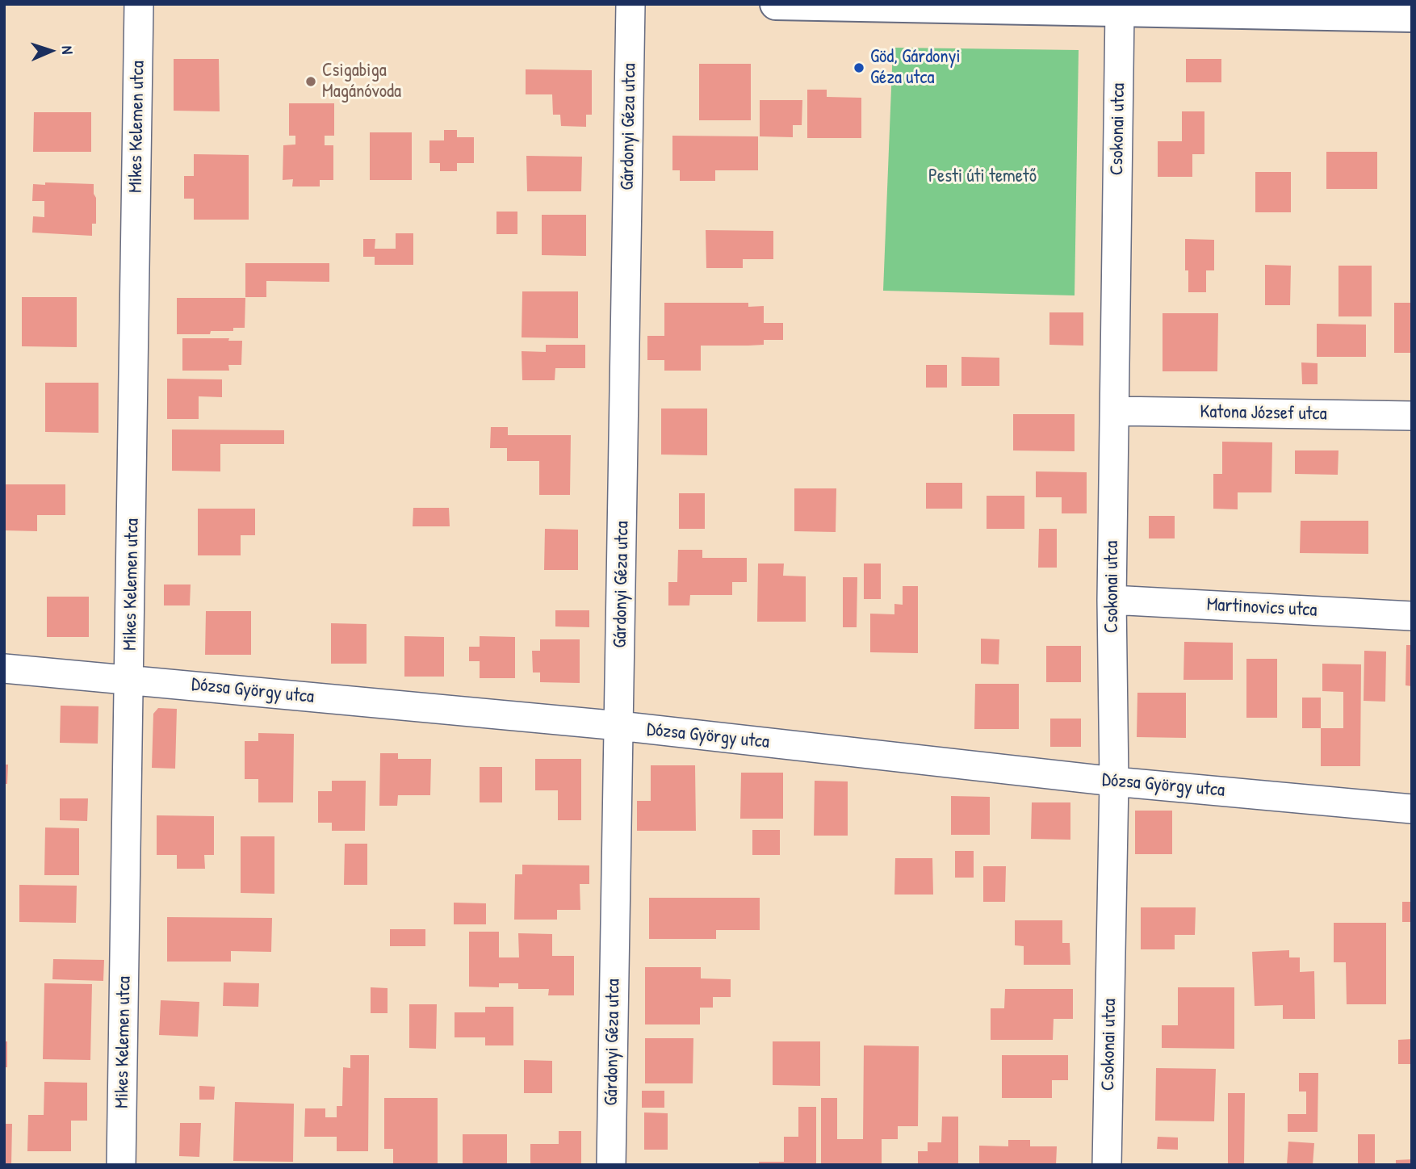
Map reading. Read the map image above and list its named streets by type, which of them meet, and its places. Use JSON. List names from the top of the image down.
{
  "streets": {
    "street": [
      "Mikes Kelemen utca",
      "Gárdonyi Géza utca",
      "Csokonai utca",
      "Katona József utca",
      "Martinovics utca",
      "Dózsa György utca"
    ]
  },
  "crossings": [
    ["Mikes Kelemen utca", "Dózsa György utca"],
    ["Gárdonyi Géza utca", "Dózsa György utca"],
    ["Csokonai utca", "Katona József utca"],
    ["Csokonai utca", "Martinovics utca"],
    ["Csokonai utca", "Dózsa György utca"]
  ],
  "parks": ["Pesti úti temető"],
  "places": ["Göd, Gárdonyi Géza utca", "Csigabiga Magánóvoda"],
  "north": "right"
}
